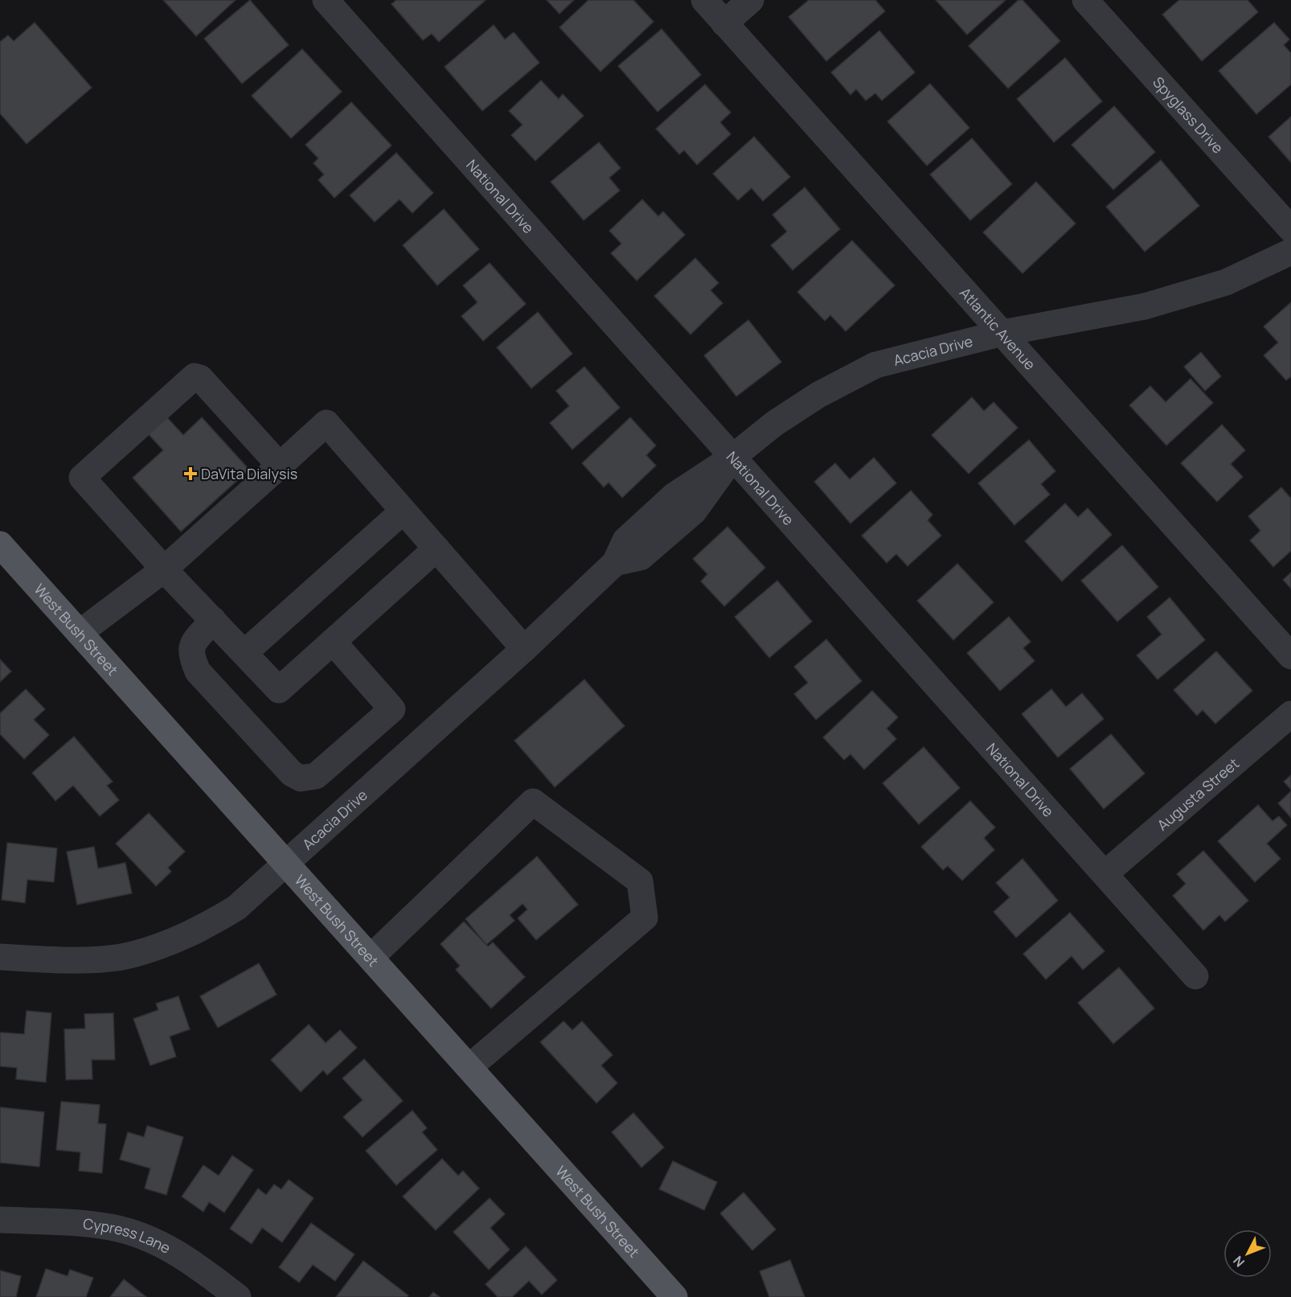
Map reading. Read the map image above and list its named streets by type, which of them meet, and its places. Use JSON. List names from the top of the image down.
{
  "streets": {
    "main road": ["West Bush Street"],
    "street": [
      "Spyglass Drive",
      "National Drive",
      "Atlantic Avenue",
      "Acacia Drive",
      "Augusta Street",
      "Cypress Lane"
    ]
  },
  "crossings": [
    ["National Drive", "Acacia Drive"],
    ["National Drive", "Augusta Street"],
    ["Atlantic Avenue", "Acacia Drive"],
    ["Acacia Drive", "West Bush Street"]
  ],
  "places": {
    "health": ["DaVita Dialysis"]
  },
  "north": "bottom left"
}
